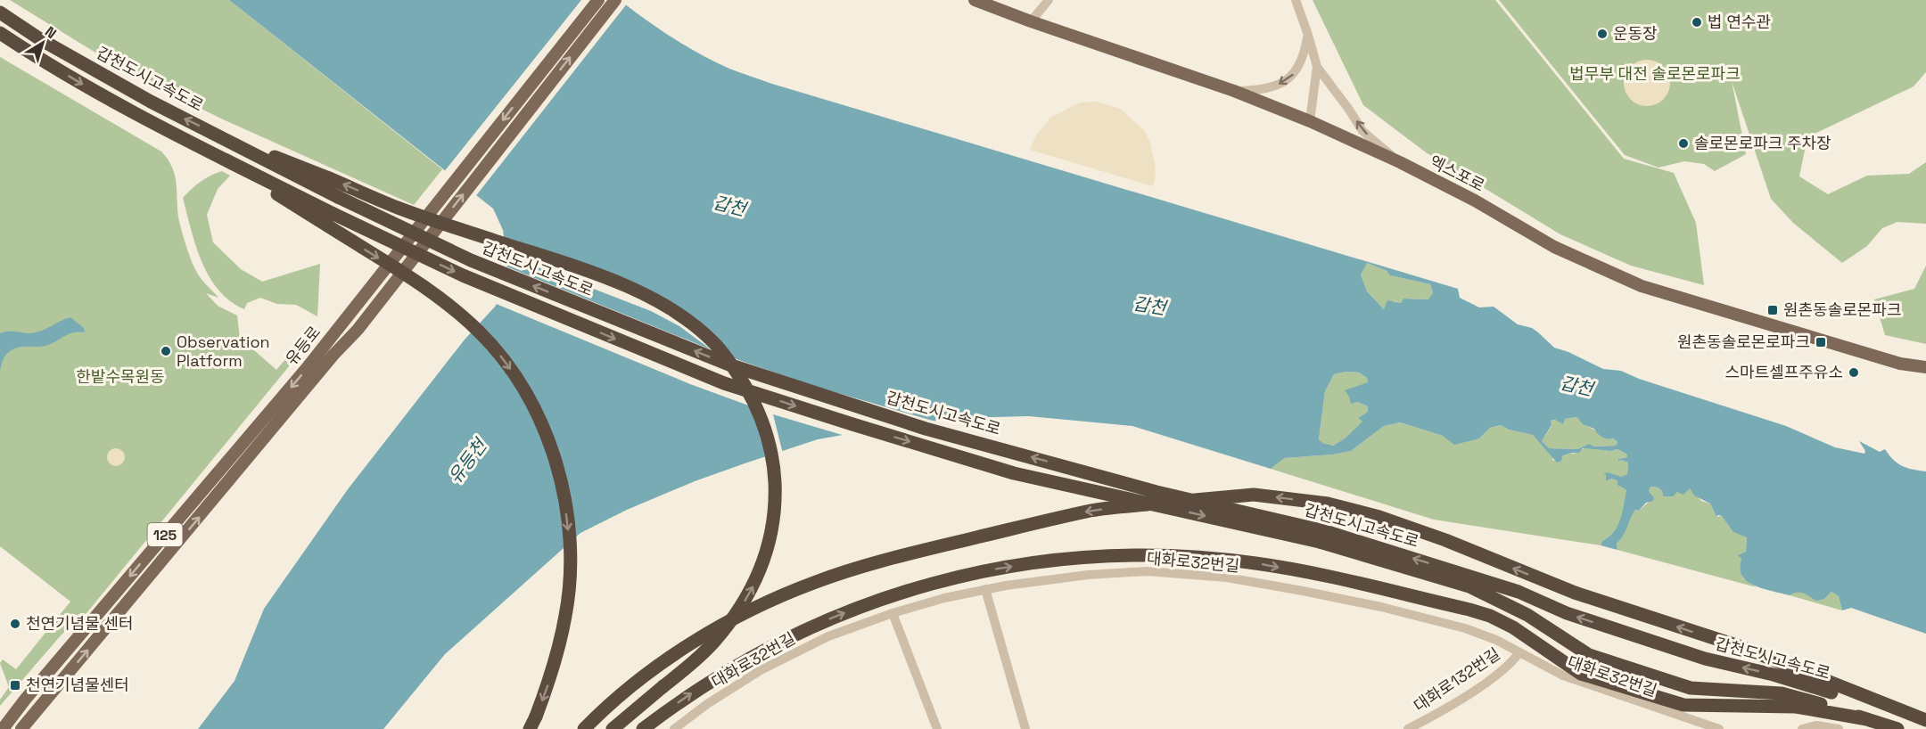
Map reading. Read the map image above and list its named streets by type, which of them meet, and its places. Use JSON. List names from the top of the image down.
{
  "streets": {
    "highway": ["갑천도시고속도로"],
    "main road": ["엑스포로", "유등로", "125"],
    "street": ["대화로32번길", "대화로132번길"]
  },
  "crossings": [
    ["대화로32번길", "대화로132번길"]
  ],
  "water": ["갑천", "유등천"],
  "parks": ["법무부 대전 솔로몬로파크", "한밭수목원동"],
  "places": {
    "other": [
      "법 연수관",
      "운동장",
      "솔로몬로파크 주차장",
      "Observation Platform",
      "스마트셀프주유소",
      "천연기념물 센터"
    ],
    "transit": ["원촌동솔로몬파크", "원촌동솔로몬로파크", "천연기념물센터"]
  },
  "north": "top right"
}
